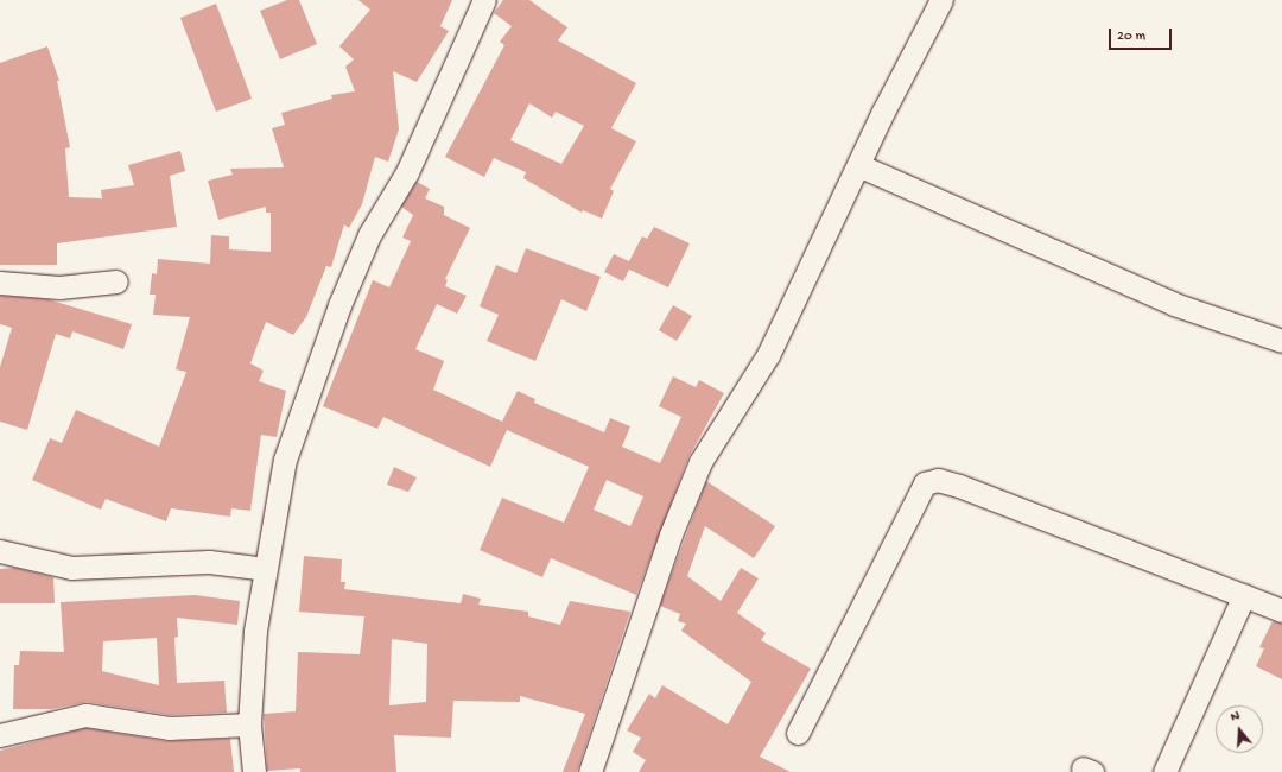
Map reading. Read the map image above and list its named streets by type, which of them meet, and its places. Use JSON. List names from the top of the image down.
{
  "scale_bar": "20 m",
  "north": "top"
}
